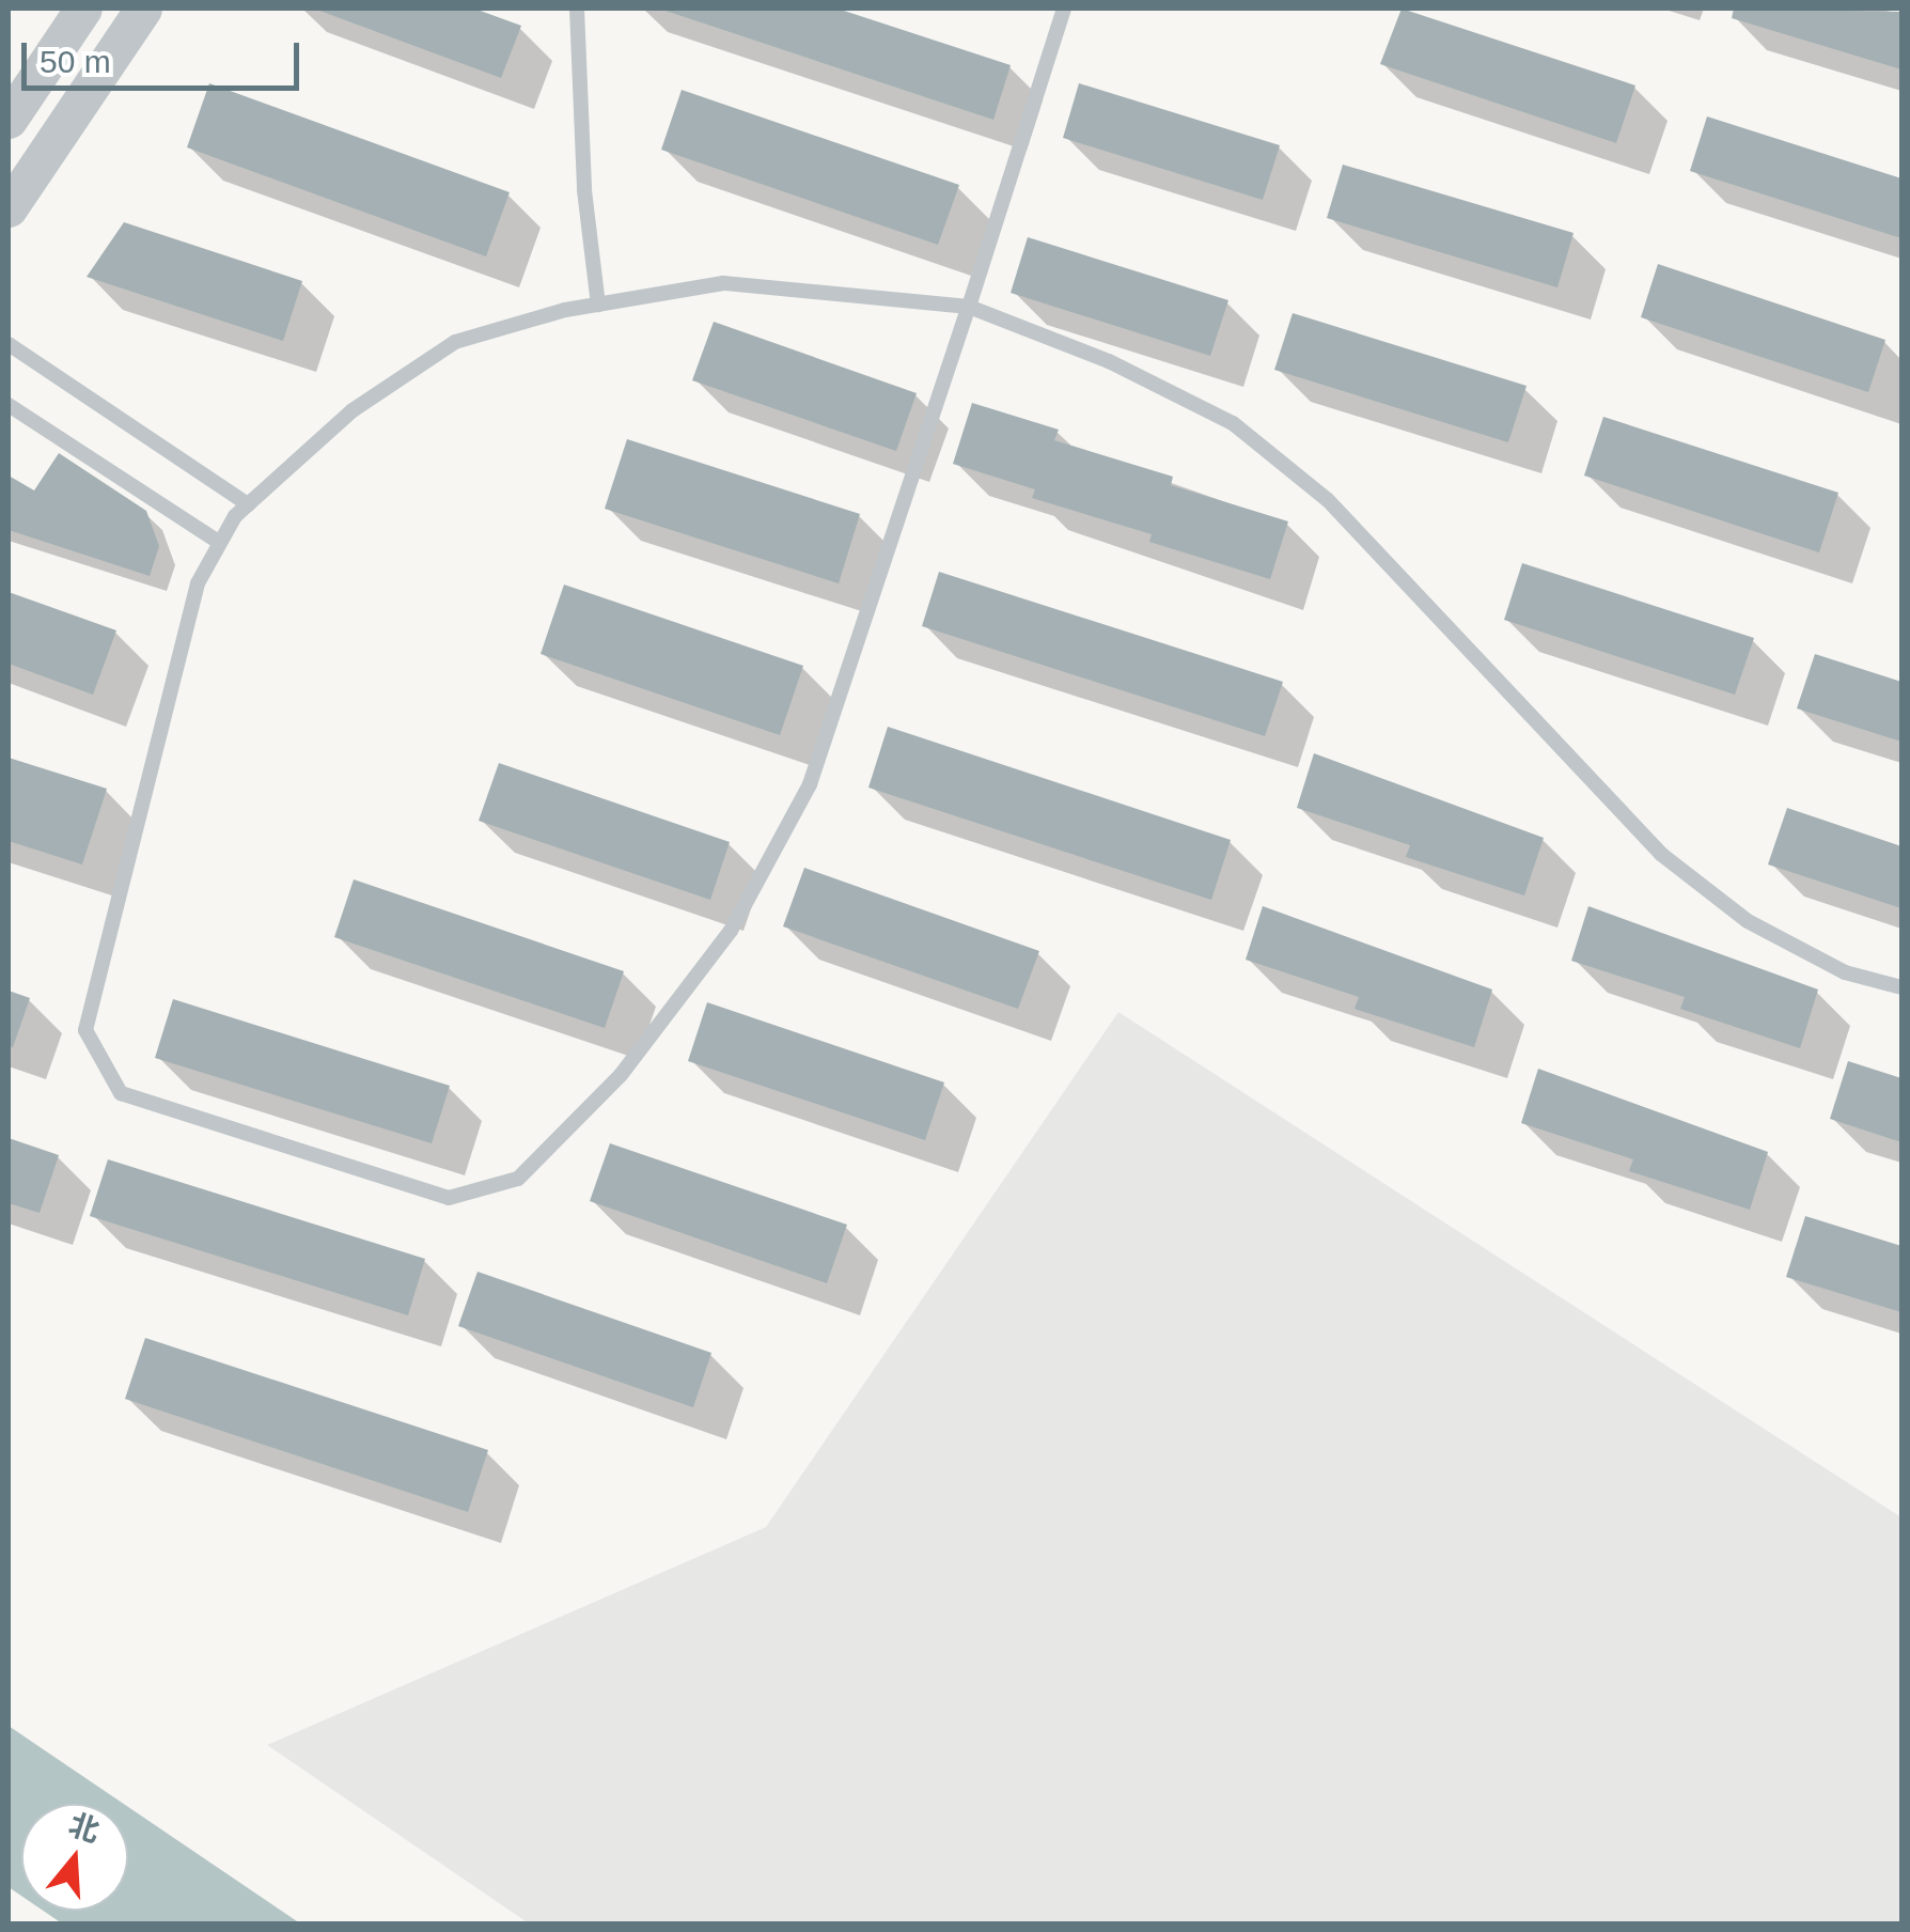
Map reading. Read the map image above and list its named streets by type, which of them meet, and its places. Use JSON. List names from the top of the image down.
{
  "scale_bar": "50 m",
  "north": "top"
}
